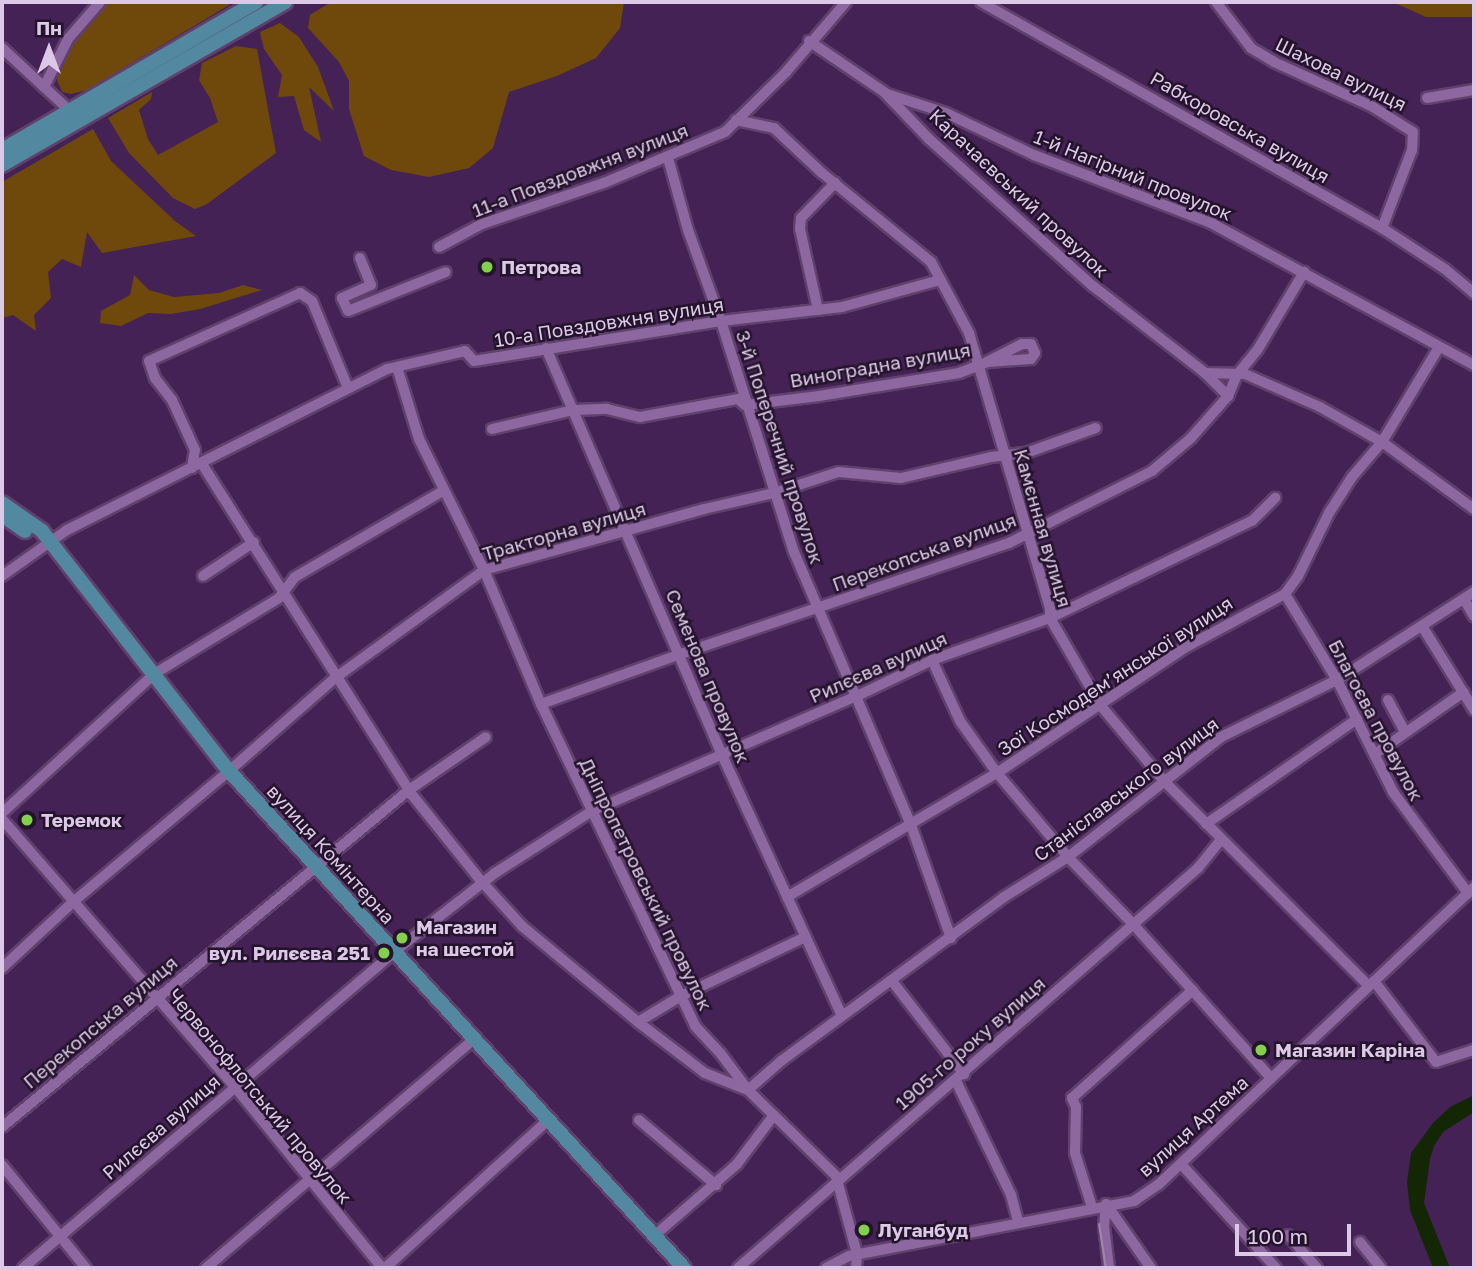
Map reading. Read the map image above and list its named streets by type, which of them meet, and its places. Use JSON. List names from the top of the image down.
{
  "streets": {
    "main road": ["вулиця Комінтерна"],
    "street": [
      "Шахова вулиця",
      "Рабкоровська вулиця",
      "11-а Повздовжня вулиця",
      "1-й Нагірний провулок",
      "Карачаєвський провулок",
      "10-а Повздовжня вулиця",
      "Виноградна вулиця",
      "3-й Поперечний провулок",
      "Камєнная вулиця",
      "Тракторна вулиця",
      "Перекопська вулиця",
      "Рилєєва вулиця",
      "Семенова провулок",
      "Зої Космодем’янської вулиця",
      "Благоєва провулок",
      "Станіславського вулиця",
      "Дніпропетровський провулок",
      "1905-го року вулиця",
      "Червонофлотський провулок",
      "вулиця Артема"
    ]
  },
  "crossings": [
    ["Шахова вулиця", "Рабкоровська вулиця"],
    ["11-а Повздовжня вулиця", "Карачаєвський провулок"],
    ["11-а Повздовжня вулиця", "3-й Поперечний провулок"],
    ["11-а Повздовжня вулиця", "Камєнная вулиця"],
    ["1-й Нагірний провулок", "Карачаєвський провулок"],
    ["1-й Нагірний провулок", "Перекопська вулиця"],
    ["Карачаєвський провулок", "Перекопська вулиця"],
    ["10-а Повздовжня вулиця", "3-й Поперечний провулок"],
    ["10-а Повздовжня вулиця", "Камєнная вулиця"],
    ["10-а Повздовжня вулиця", "Семенова провулок"],
    ["10-а Повздовжня вулиця", "вулиця Комінтерна"],
    ["10-а Повздовжня вулиця", "Дніпропетровський провулок"],
    ["Виноградна вулиця", "3-й Поперечний провулок"],
    ["Виноградна вулиця", "Камєнная вулиця"],
    ["Виноградна вулиця", "Семенова провулок"],
    ["3-й Поперечний провулок", "Тракторна вулиця"],
    ["3-й Поперечний провулок", "Перекопська вулиця"],
    ["3-й Поперечний провулок", "Рилєєва вулиця"],
    ["3-й Поперечний провулок", "Зої Космодем’янської вулиця"],
    ["3-й Поперечний провулок", "Станіславського вулиця"],
    ["Камєнная вулиця", "Тракторна вулиця"],
    ["Камєнная вулиця", "Перекопська вулиця"],
    ["Камєнная вулиця", "Рилєєва вулиця"],
    ["Камєнная вулиця", "Зої Космодем’янської вулиця"],
    ["Камєнная вулиця", "Станіславського вулиця"],
    ["Камєнная вулиця", "1905-го року вулиця"],
    ["Камєнная вулиця", "вулиця Артема"],
    ["Тракторна вулиця", "Семенова провулок"],
    ["Тракторна вулиця", "вулиця Комінтерна"],
    ["Тракторна вулиця", "Дніпропетровський провулок"],
    ["Тракторна вулиця", "Червонофлотський провулок"],
    ["Перекопська вулиця", "Семенова провулок"],
    ["Перекопська вулиця", "вулиця Комінтерна"],
    ["Перекопська вулиця", "Дніпропетровський провулок"],
    ["Перекопська вулиця", "Червонофлотський провулок"],
    ["Рилєєва вулиця", "Семенова провулок"],
    ["Рилєєва вулиця", "вулиця Комінтерна"],
    ["Рилєєва вулиця", "Дніпропетровський провулок"],
    ["Рилєєва вулиця", "Червонофлотський провулок"],
    ["Семенова провулок", "Зої Космодем’янської вулиця"],
    ["Семенова провулок", "Станіславського вулиця"],
    ["Зої Космодем’янської вулиця", "Благоєва провулок"],
    ["Благоєва провулок", "Станіславського вулиця"],
    ["Благоєва провулок", "вулиця Артема"],
    ["Станіславського вулиця", "Дніпропетровський провулок"]
  ],
  "places": [
    "Петрова",
    "Теремок",
    "Магазин на шестой",
    "вул. Рилєєва 251",
    "Магазин Каріна",
    "Луганбуд"
  ],
  "scale_bar": "100 m",
  "north": "top"
}
